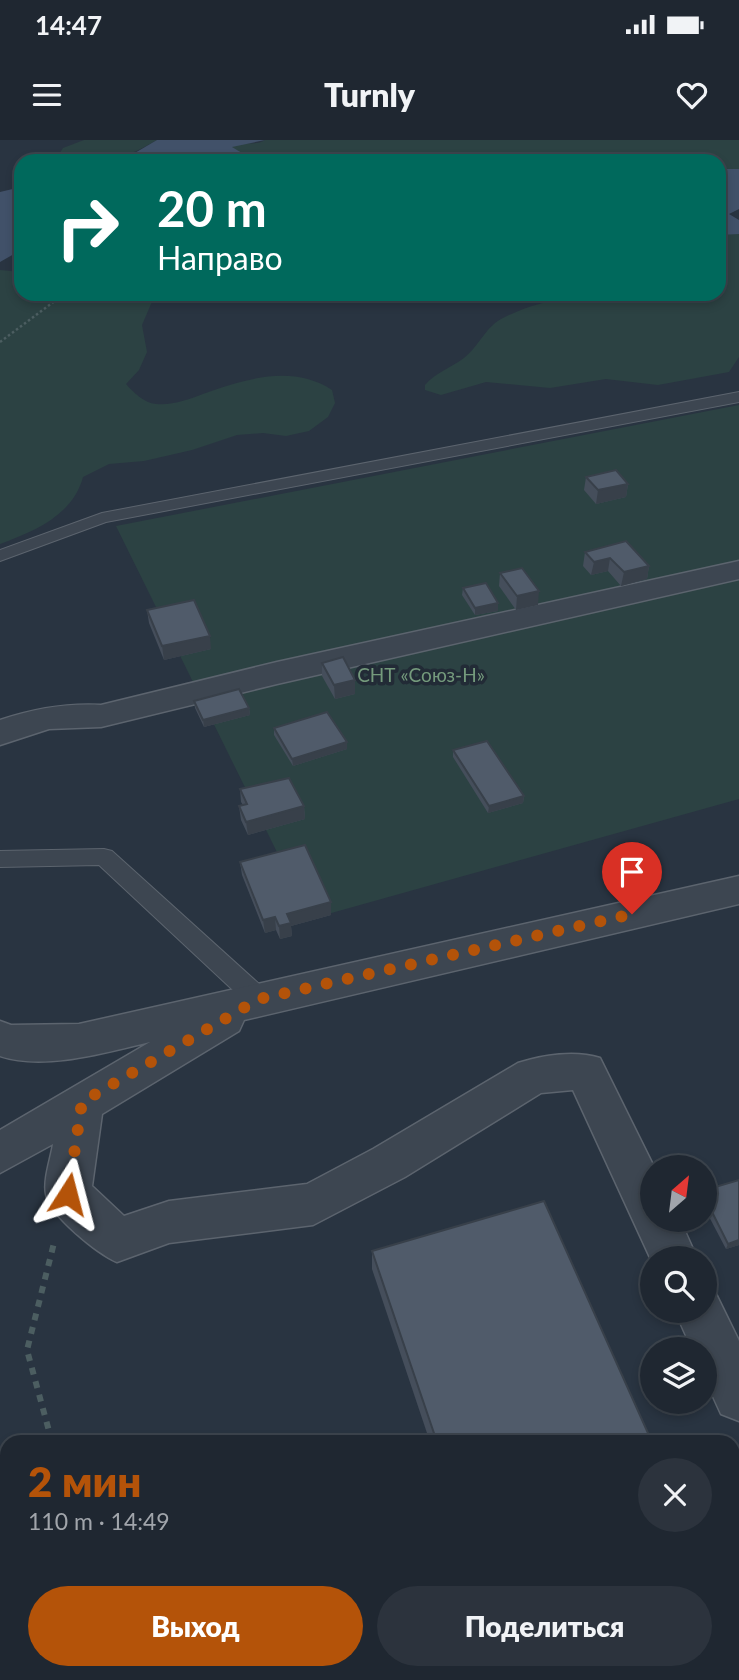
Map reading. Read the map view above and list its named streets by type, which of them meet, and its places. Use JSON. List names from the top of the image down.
{
  "parks": ["СНТ «Союз-Н»"],
  "north": "top right",
  "page": {
    "status": "14:47",
    "header": "Turnly",
    "turn": ["20 m", "Направо"],
    "heading": ["2 мин", "110 m · 14:49"],
    "buttons": ["Выход", "Поделиться"]
  }
}
